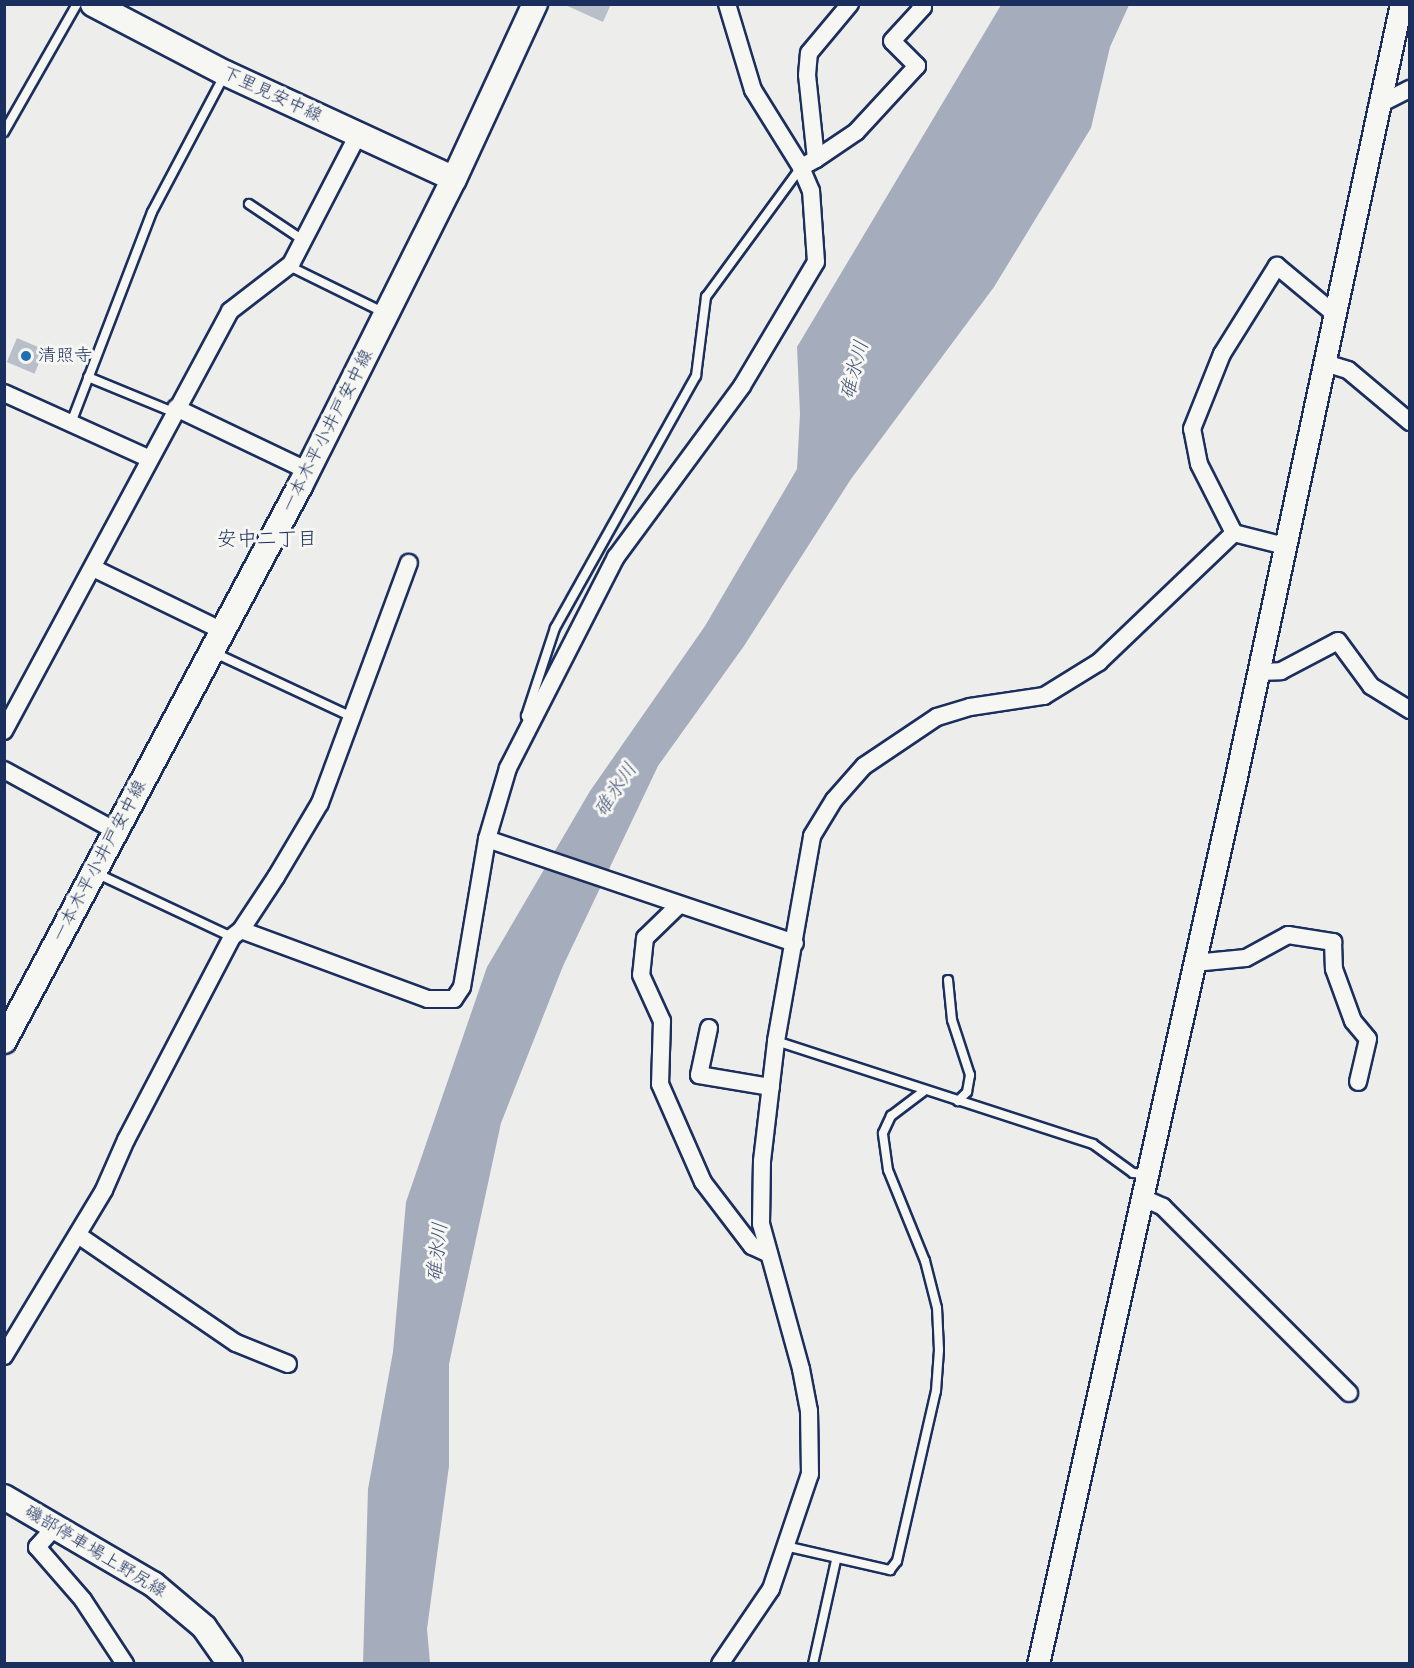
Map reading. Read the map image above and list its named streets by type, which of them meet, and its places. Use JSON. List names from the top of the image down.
{
  "streets": {
    "main road": ["下里見安中線", "一本木平小井戸安中線", "磯部停車場上野尻線"]
  },
  "crossings": [
    ["下里見安中線", "一本木平小井戸安中線"]
  ],
  "districts": ["安中二丁目"],
  "water": ["碓氷川"],
  "places": ["清照寺"]
}
